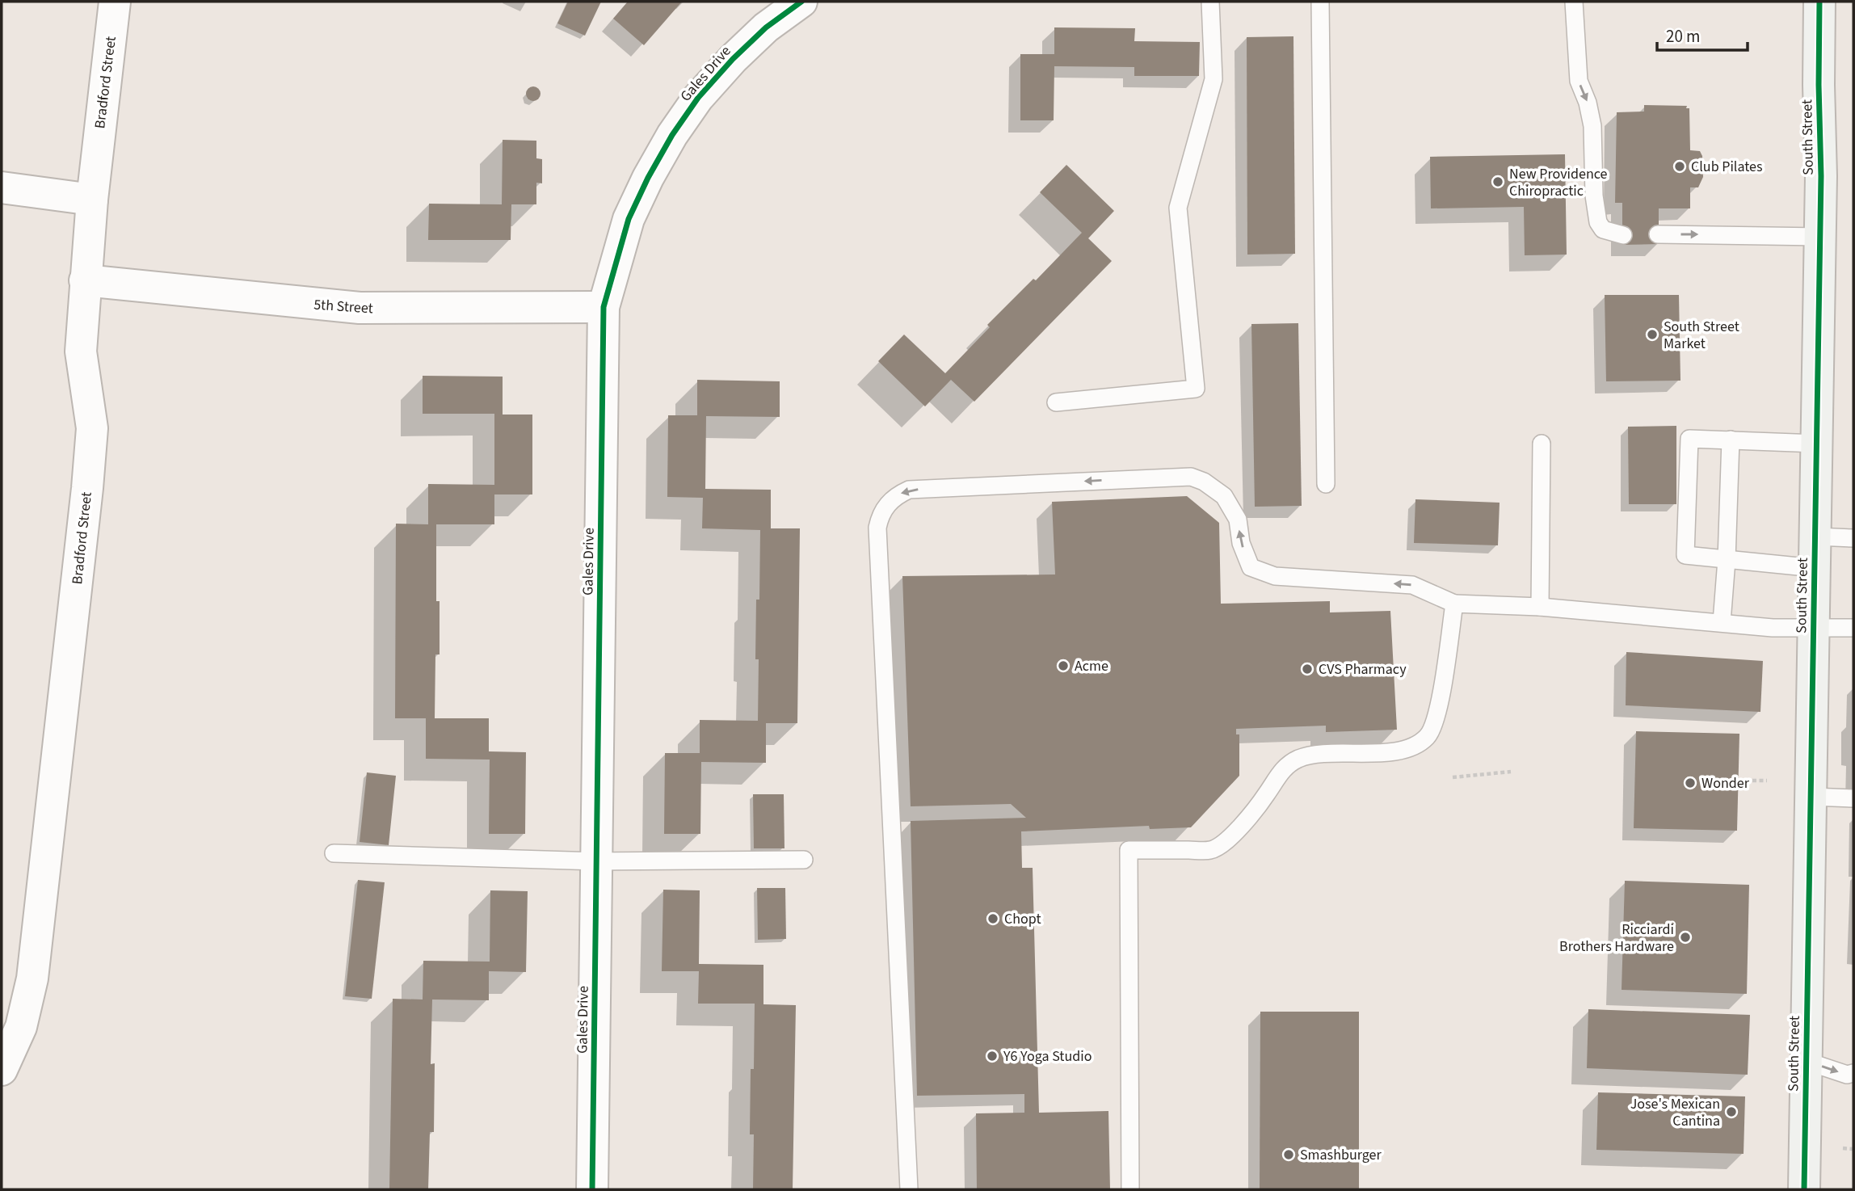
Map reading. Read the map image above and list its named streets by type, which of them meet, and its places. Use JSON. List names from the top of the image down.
{
  "streets": {
    "street": [
      "Gales Drive",
      "Bradford Street",
      "South Street",
      "5th Street"
    ]
  },
  "crossings": [
    ["Gales Drive", "5th Street"],
    ["Bradford Street", "5th Street"]
  ],
  "places": [
    "Club Pilates",
    "New Providence Chiropractic",
    "South Street Market",
    "Acme",
    "CVS Pharmacy",
    "Wonder",
    "Chopt",
    "Ricciardi Brothers Hardware",
    "Y6 Yoga Studio",
    "Jose's Mexican Cantina",
    "Smashburger"
  ],
  "scale_bar": "20 m"
}
